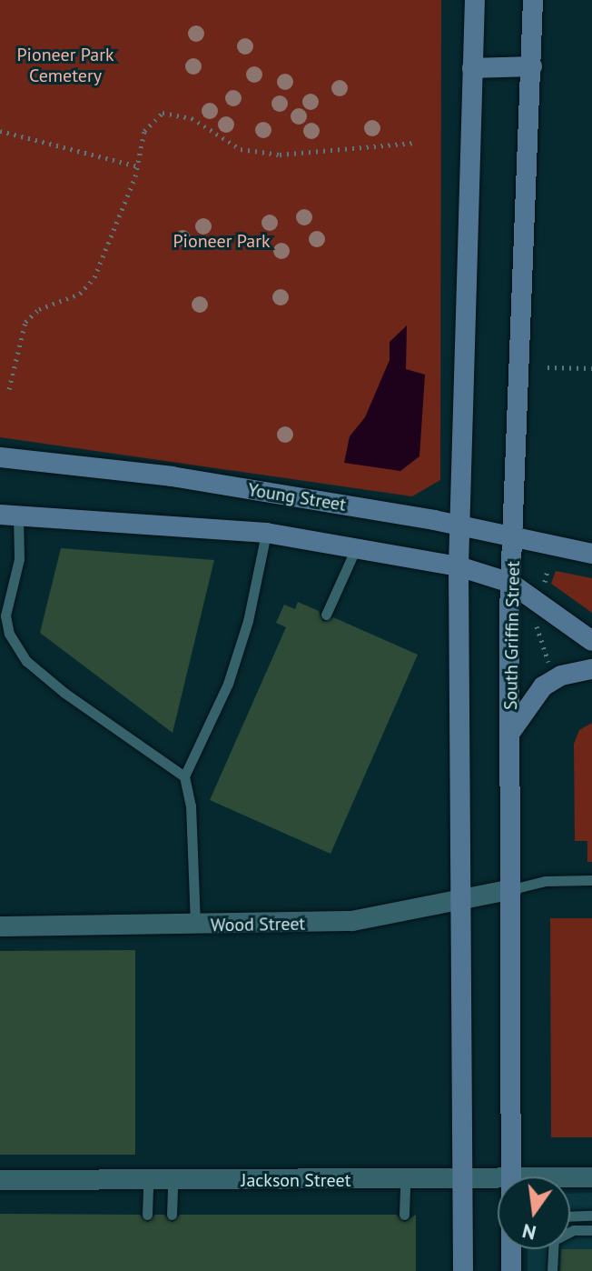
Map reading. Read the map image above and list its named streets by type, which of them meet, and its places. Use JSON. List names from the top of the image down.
{
  "streets": {
    "main road": ["Young Street", "South Griffin Street"],
    "street": ["Wood Street", "Jackson Street"]
  },
  "crossings": [
    ["Young Street", "South Griffin Street"],
    ["South Griffin Street", "Wood Street"]
  ],
  "parks": ["Pioneer Park Cemetery", "Pioneer Park"],
  "north": "bottom"
}
